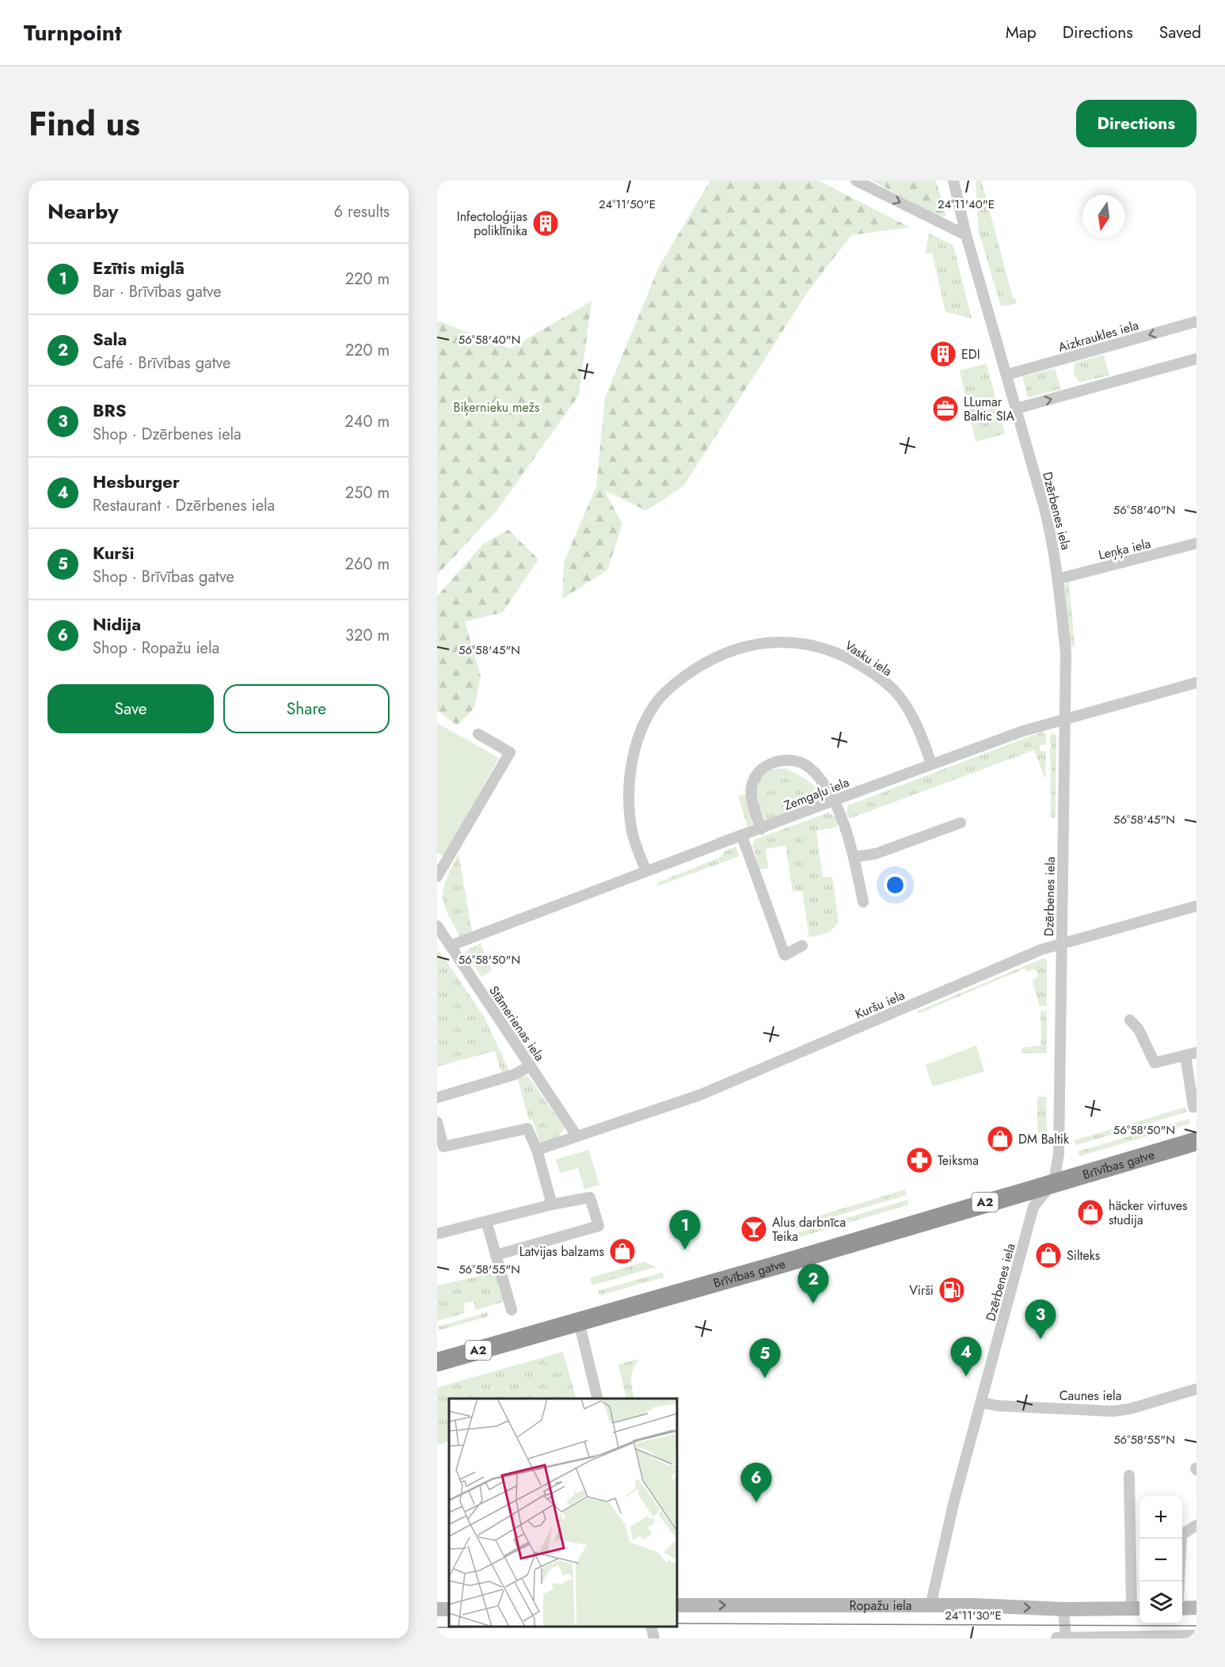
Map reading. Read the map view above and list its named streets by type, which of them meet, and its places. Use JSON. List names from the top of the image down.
{
  "streets": {
    "highway": ["Brīvības gatve", "A2"],
    "street": [
      "Aizkraukles iela",
      "Dzērbenes iela",
      "Leņķa iela",
      "Vasku iela",
      "Zemgaļu iela",
      "Kuršu iela",
      "Stāmerienas iela",
      "Caunes iela",
      "Ropažu iela"
    ]
  },
  "crossings": [
    ["Aizkraukles iela", "Dzērbenes iela"],
    ["Dzērbenes iela", "Leņķa iela"],
    ["Dzērbenes iela", "Zemgaļu iela"],
    ["Dzērbenes iela", "Kuršu iela"],
    ["Dzērbenes iela", "Brīvības gatve"],
    ["Dzērbenes iela", "Caunes iela"],
    ["Dzērbenes iela", "Ropažu iela"],
    ["Vasku iela", "Zemgaļu iela"],
    ["Zemgaļu iela", "Stāmerienas iela"],
    ["Kuršu iela", "Stāmerienas iela"]
  ],
  "one_way": ["Ropažu iela"],
  "parks": ["Biķernieku mežs"],
  "places": {
    "building": ["Infectoloģijas poliklīnika", "EDI"],
    "office": ["LLumar Baltic SIA"],
    "shop": [
      "DM Baltik",
      "häcker virtuves studija",
      "Latvijas balzams",
      "Silteks"
    ],
    "pharmacy": ["Teiksma"],
    "bar": ["Alus darbnīca Teika"],
    "fuel station": ["Virši"]
  },
  "north": "bottom",
  "page": {
    "header": "Turnpoint",
    "nav": ["Map", "Directions", "Saved"],
    "title": "Find us",
    "buttons": [
      "Directions",
      ["Save", "Share"]
    ],
    "heading": ["Nearby", "6 results"],
    "list": [
      {
        "mark": "1",
        "name": "Ezītis miglā",
        "note": "Bar · Brīvības gatve",
        "value": "220 m"
      },
      {
        "mark": "2",
        "name": "Sala",
        "note": "Café · Brīvības gatve",
        "value": "220 m"
      },
      {
        "mark": "3",
        "name": "BRS",
        "note": "Shop · Dzērbenes iela",
        "value": "240 m"
      },
      {
        "mark": "4",
        "name": "Hesburger",
        "note": "Restaurant · Dzērbenes iela",
        "value": "250 m"
      },
      {
        "mark": "5",
        "name": "Kurši",
        "note": "Shop · Brīvības gatve",
        "value": "260 m"
      },
      {
        "mark": "6",
        "name": "Nidija",
        "note": "Shop · Ropažu iela",
        "value": "320 m"
      }
    ],
    "pins": [
      "1",
      "2",
      "3",
      "4",
      "5",
      "6"
    ],
    "map_buttons": ["+", "−"]
  },
  "coordinates": [
    "24°11'50\"E",
    "24°11'40\"E",
    "56°58'40\"N",
    "56°58'45\"N",
    "56°58'50\"N",
    "56°58'55\"N",
    "24°11'30\"E"
  ]
}
